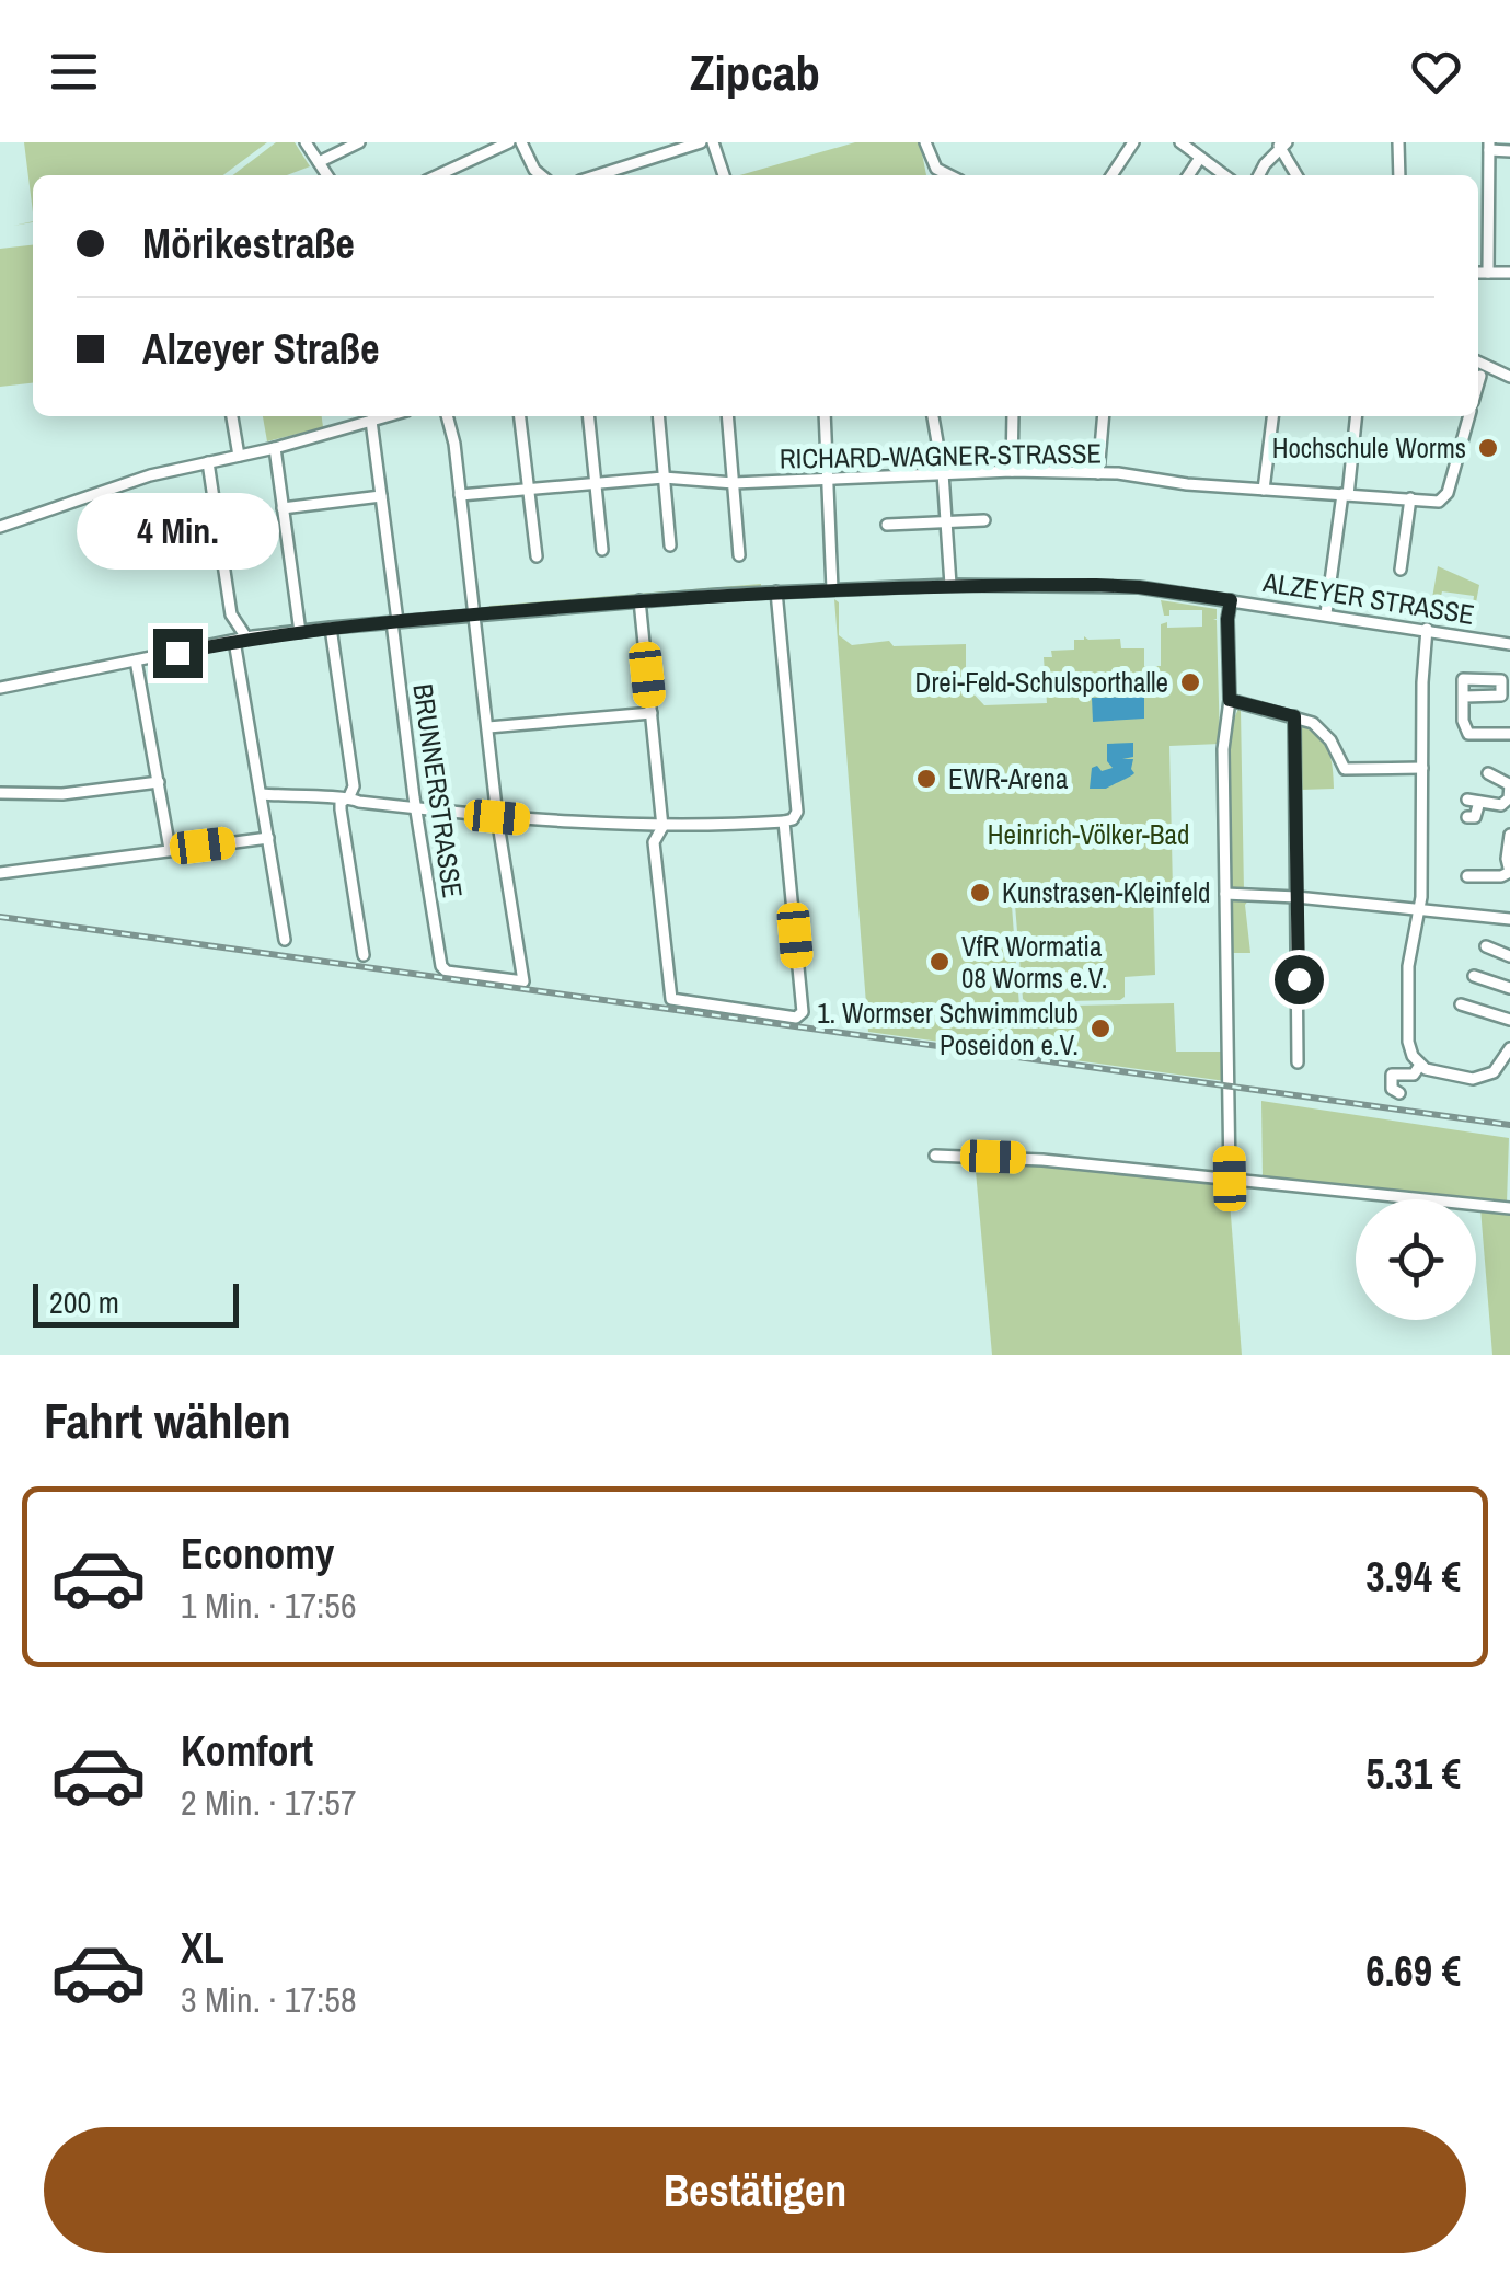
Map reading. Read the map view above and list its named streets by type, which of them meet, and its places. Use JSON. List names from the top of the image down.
{
  "streets": {
    "street": ["RICHARD-WAGNER-STRASSE", "ALZEYER STRASSE", "BRUNNERSTRASSE"]
  },
  "crossings": [
    ["ALZEYER STRASSE", "BRUNNERSTRASSE"]
  ],
  "parks": ["Heinrich-Völker-Bad"],
  "places": [
    "Hochschule Worms",
    "Drei-Feld-Schulsporthalle",
    "EWR-Arena",
    "Kunstrasen-Kleinfeld",
    "VfR Wormatia 08 Worms e.V.",
    "1. Wormser Schwimmclub Poseidon e.V."
  ],
  "scale_bar": "200 m",
  "page": {
    "header": "Zipcab",
    "banner": ["Mörikestraße", "Alzeyer Straße"],
    "bubble": "4 Min.",
    "scale": "200 m",
    "heading": "Fahrt wählen",
    "list": [
      {
        "name": "Economy",
        "note": "1 Min. · 17:56",
        "value": "3.94 €"
      },
      {
        "name": "Komfort",
        "note": "2 Min. · 17:57",
        "value": "5.31 €"
      },
      {
        "name": "XL",
        "note": "3 Min. · 17:58",
        "value": "6.69 €"
      }
    ],
    "buttons": "Bestätigen"
  }
}
